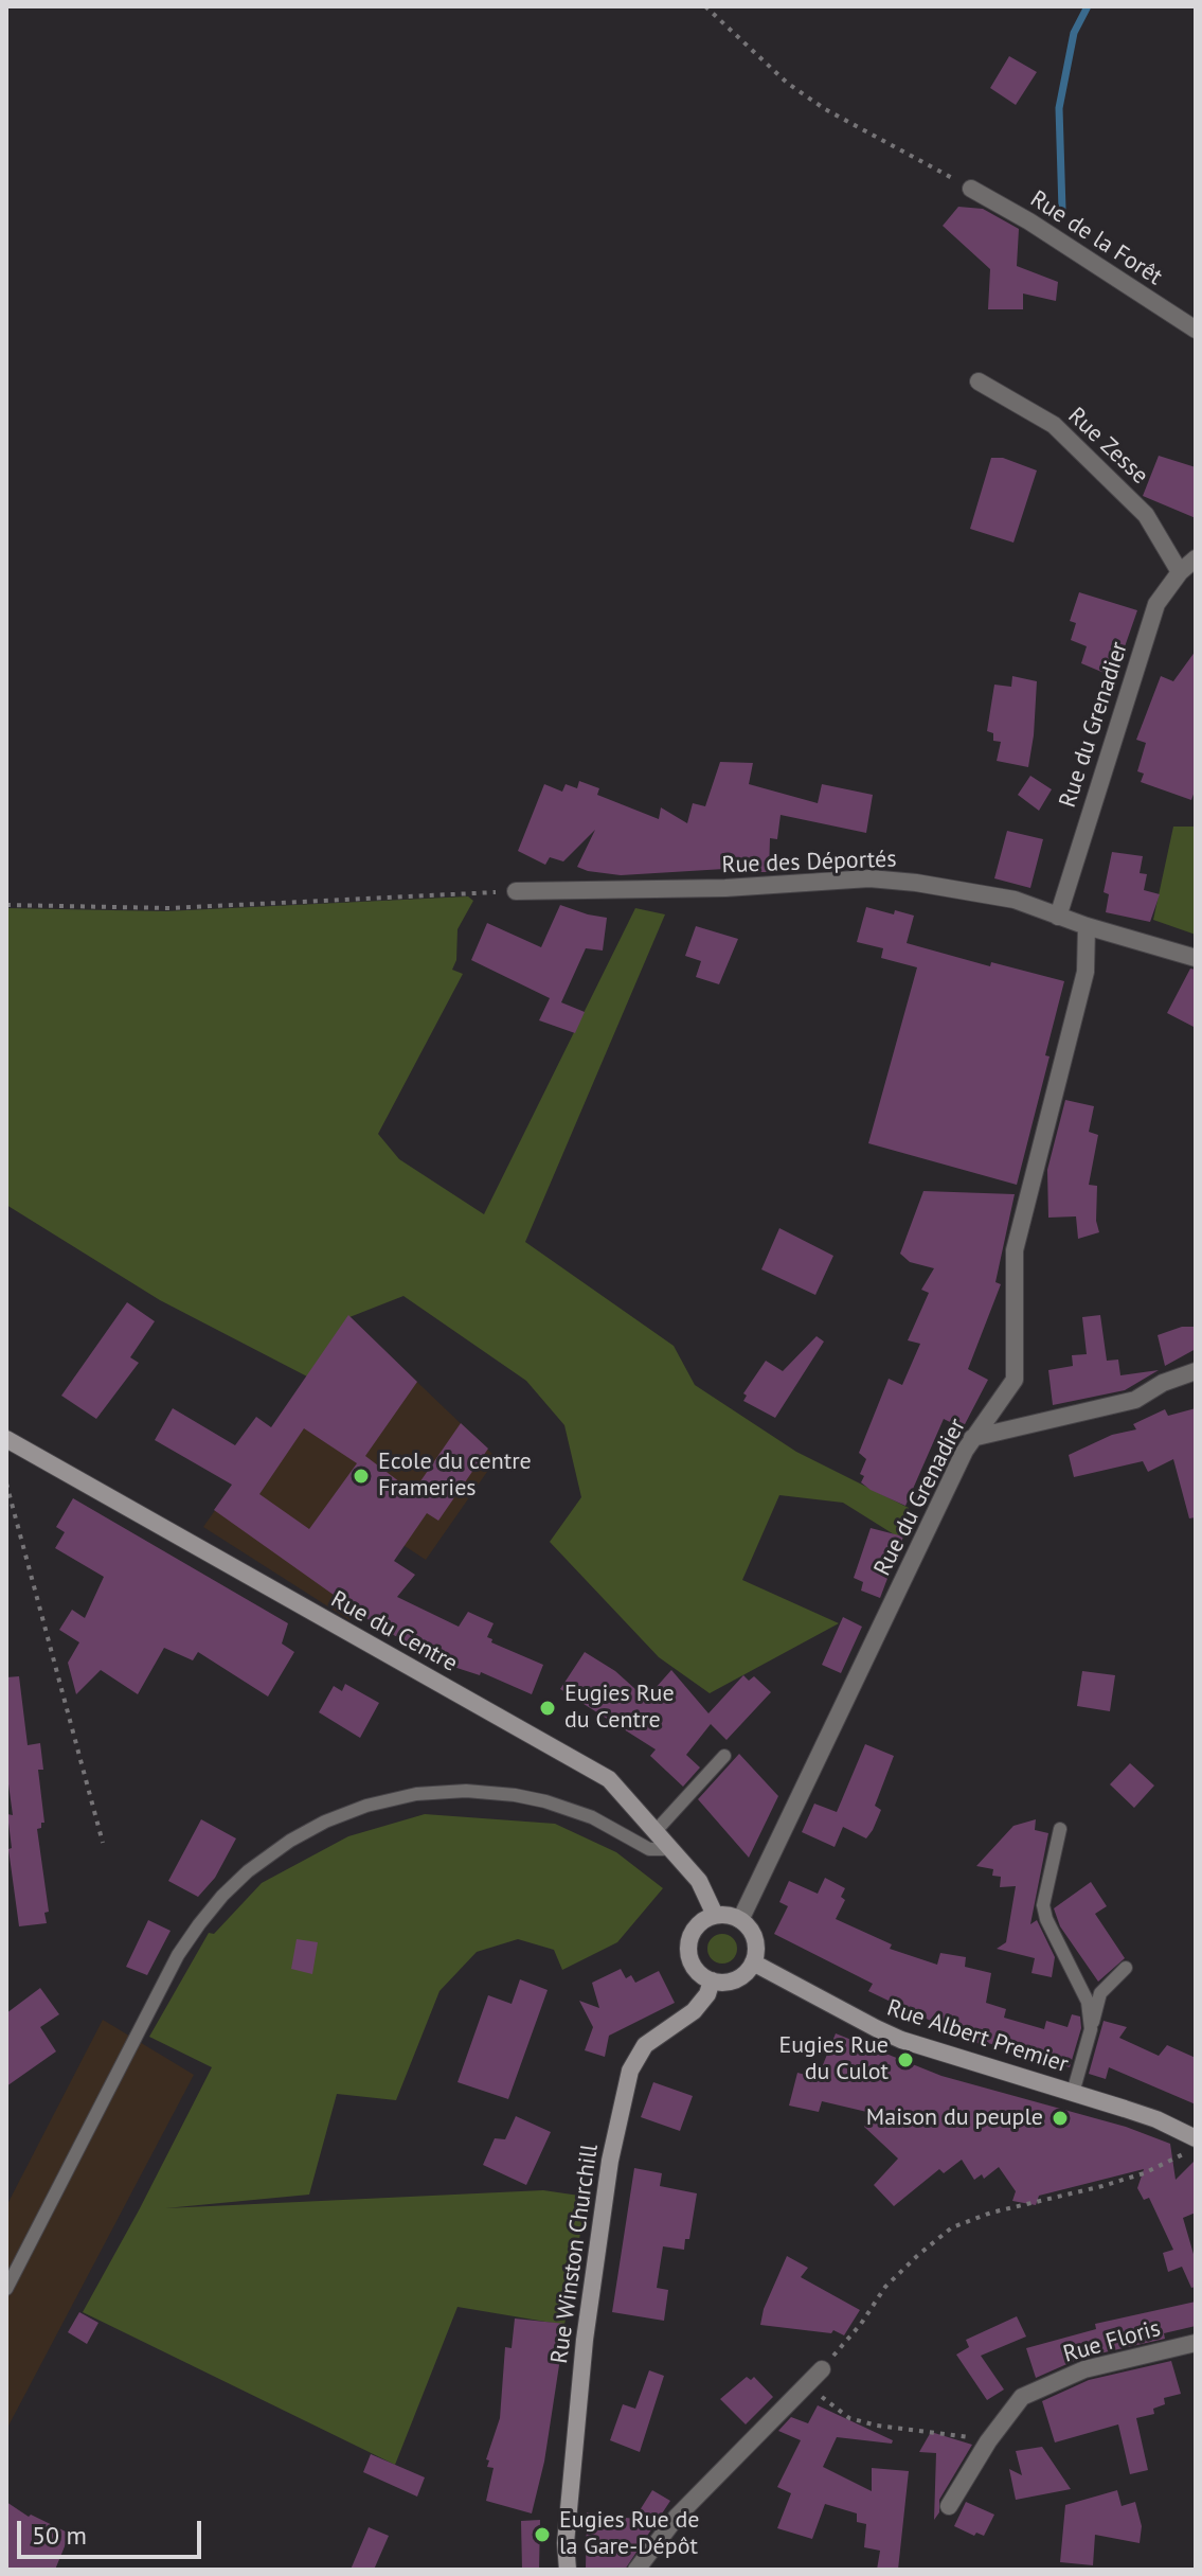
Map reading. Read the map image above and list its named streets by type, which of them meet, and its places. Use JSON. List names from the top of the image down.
{
  "streets": {
    "street": [
      "Rue de la Forêt",
      "Rue Zesse",
      "Rue du Grenadier",
      "Rue des Déportés",
      "Rue du Centre",
      "Rue Albert Premier",
      "Rue Winston Churchill",
      "Rue Floris"
    ]
  },
  "crossings": [
    ["Rue Zesse", "Rue du Grenadier"],
    ["Rue du Grenadier", "Rue des Déportés"],
    ["Rue du Grenadier", "Rue du Centre"],
    ["Rue du Grenadier", "Rue Albert Premier"],
    ["Rue du Grenadier", "Rue Winston Churchill"],
    ["Rue du Centre", "Rue Albert Premier"],
    ["Rue du Centre", "Rue Winston Churchill"],
    ["Rue Albert Premier", "Rue Winston Churchill"]
  ],
  "places": [
    "Ecole du centre Frameries",
    "Eugies Rue du Centre",
    "Eugies Rue du Culot",
    "Maison du peuple",
    "Eugies Rue de la Gare-Dépôt"
  ],
  "scale_bar": "50 m"
}
